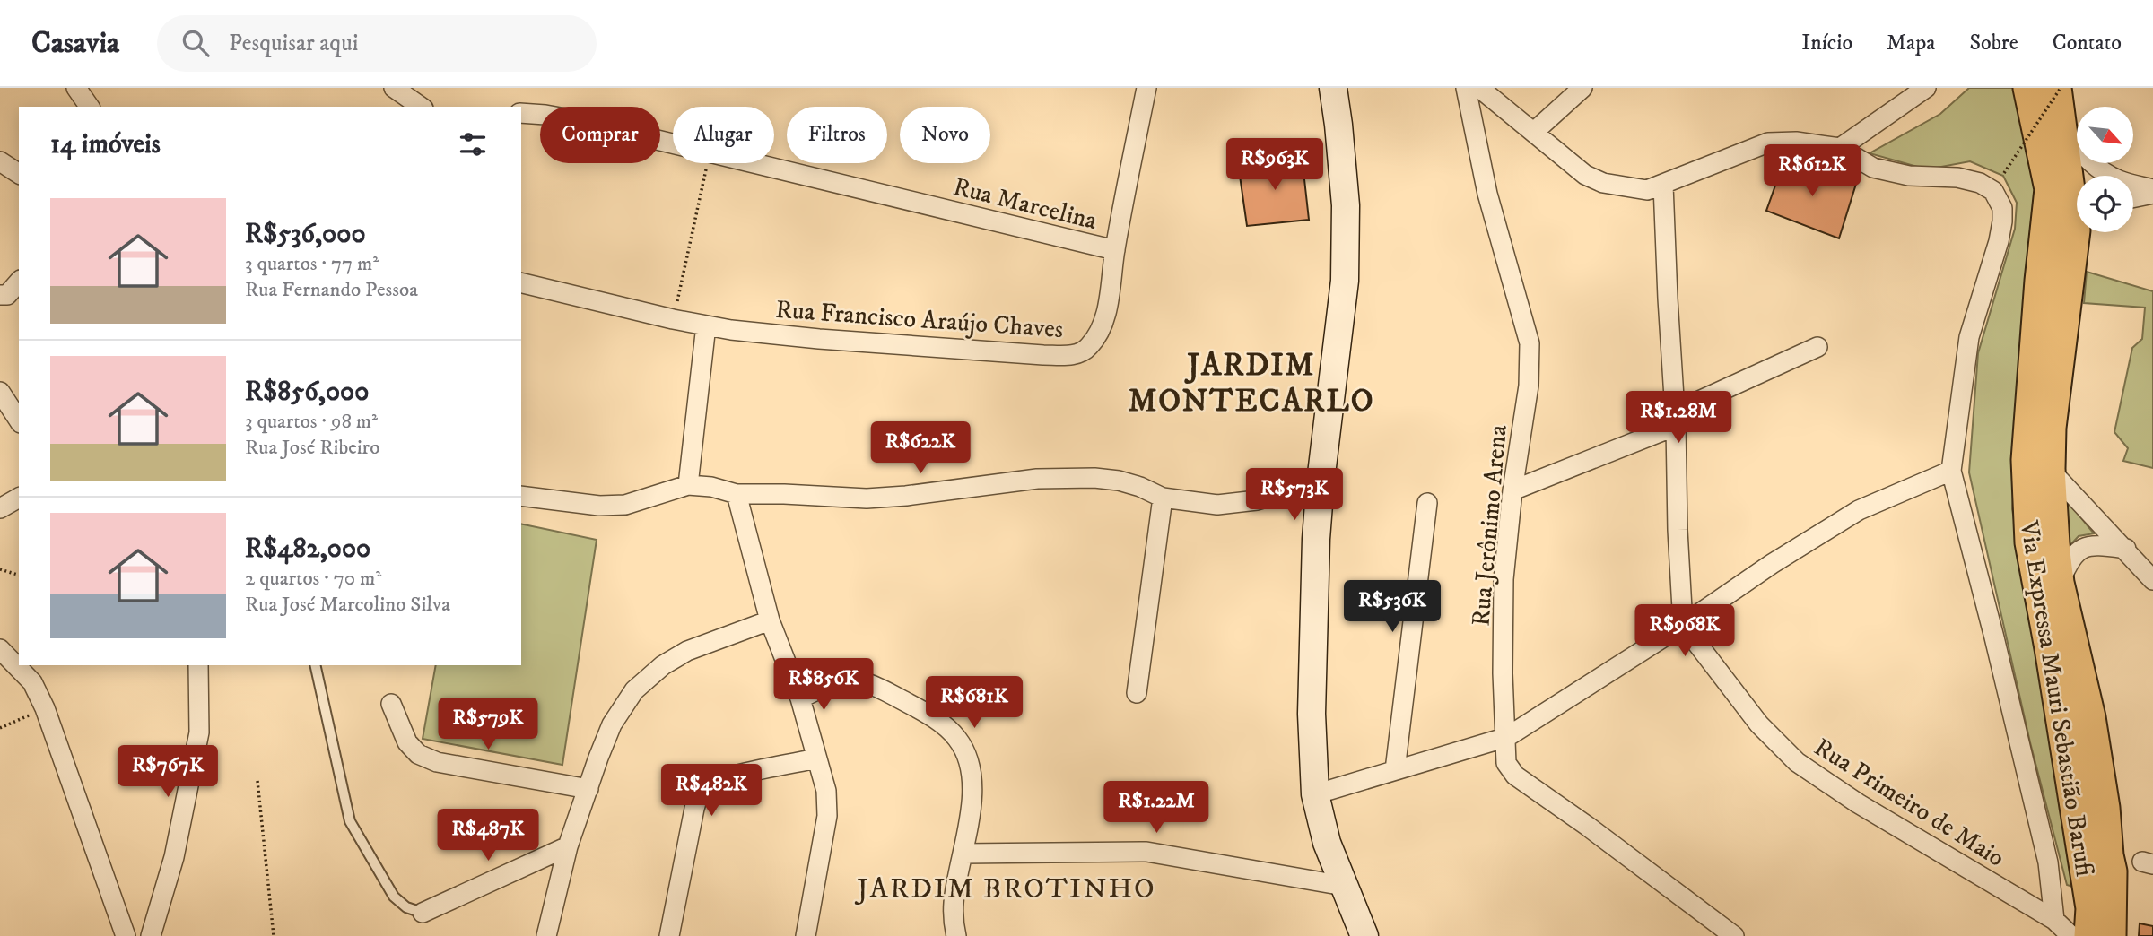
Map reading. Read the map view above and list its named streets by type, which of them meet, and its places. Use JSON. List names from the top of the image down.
{
  "streets": {
    "main road": ["Via Expressa Mauri Sebastião Barufi"],
    "street": [
      "Rua Marcelina",
      "Rua Francisco Araújo Chaves",
      "Rua Jerônimo Arena",
      "Rua Primeiro de Maio"
    ]
  },
  "crossings": [
    ["Rua Marcelina", "Rua Francisco Araújo Chaves"]
  ],
  "districts": ["JARDIM MONTECARLO", "JARDIM BROTINHO"],
  "north": "bottom right",
  "page": {
    "header": "Casavia",
    "search": "Pesquisar aqui",
    "nav": [
      "Início",
      "Mapa",
      "Sobre",
      "Contato"
    ],
    "chip": [
      "Comprar",
      "Alugar",
      "Filtros",
      "Novo"
    ],
    "heading": "14 imóveis",
    "price": [
      "R$963K",
      "R$612K",
      "R$1.28M",
      "R$622K",
      "R$573K",
      "R$536K",
      "R$968K",
      "R$856K",
      "R$681K",
      "R$579K",
      "R$767K",
      "R$482K",
      "R$1.22M",
      "R$487K"
    ],
    "list": [
      {
        "name": "R$536,000",
        "note": "3 quartos · 77 m² · Rua Fernando Pessoa"
      },
      {
        "name": "R$856,000",
        "note": "3 quartos · 98 m² · Rua José Ribeiro"
      },
      {
        "name": "R$482,000",
        "note": "2 quartos · 70 m² · Rua José Marcolino Silva"
      }
    ]
  }
}
